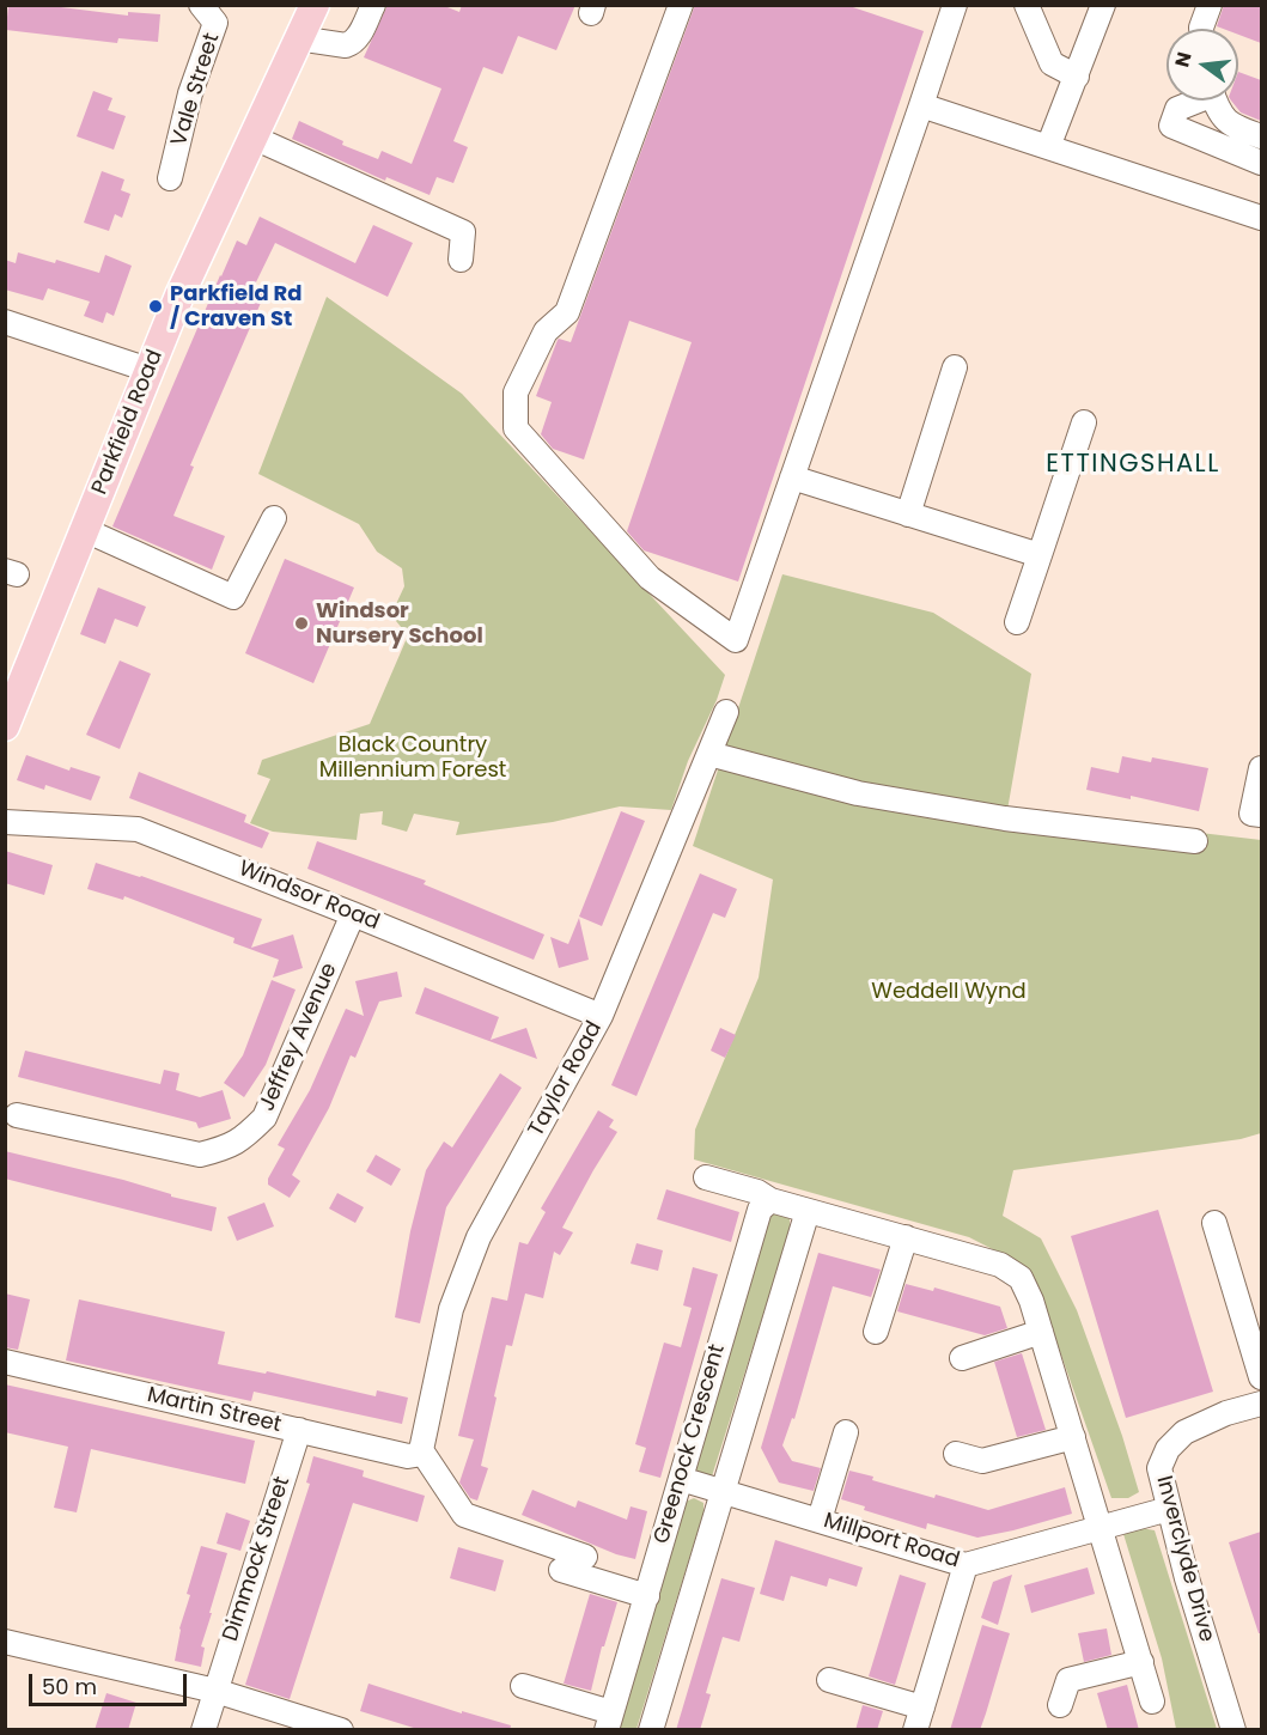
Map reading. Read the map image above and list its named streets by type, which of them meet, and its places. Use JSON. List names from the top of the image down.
{
  "streets": {
    "main road": ["Parkfield Road"],
    "street": [
      "Vale Street",
      "Windsor Road",
      "Jeffrey Avenue",
      "Taylor Road",
      "Martin Street",
      "Greenock Crescent",
      "Millport Road",
      "Dimmock Street",
      "Inverclyde Drive"
    ]
  },
  "crossings": [
    ["Windsor Road", "Jeffrey Avenue"],
    ["Windsor Road", "Taylor Road"],
    ["Taylor Road", "Martin Street"],
    ["Martin Street", "Dimmock Street"],
    ["Greenock Crescent", "Millport Road"],
    ["Millport Road", "Inverclyde Drive"]
  ],
  "districts": ["ETTINGSHALL"],
  "parks": ["Black Country Millennium Forest", "Weddell Wynd"],
  "places": ["Parkfield Rd / Craven St", "Windsor Nursery School"],
  "scale_bar": "50 m",
  "north": "left"
}
